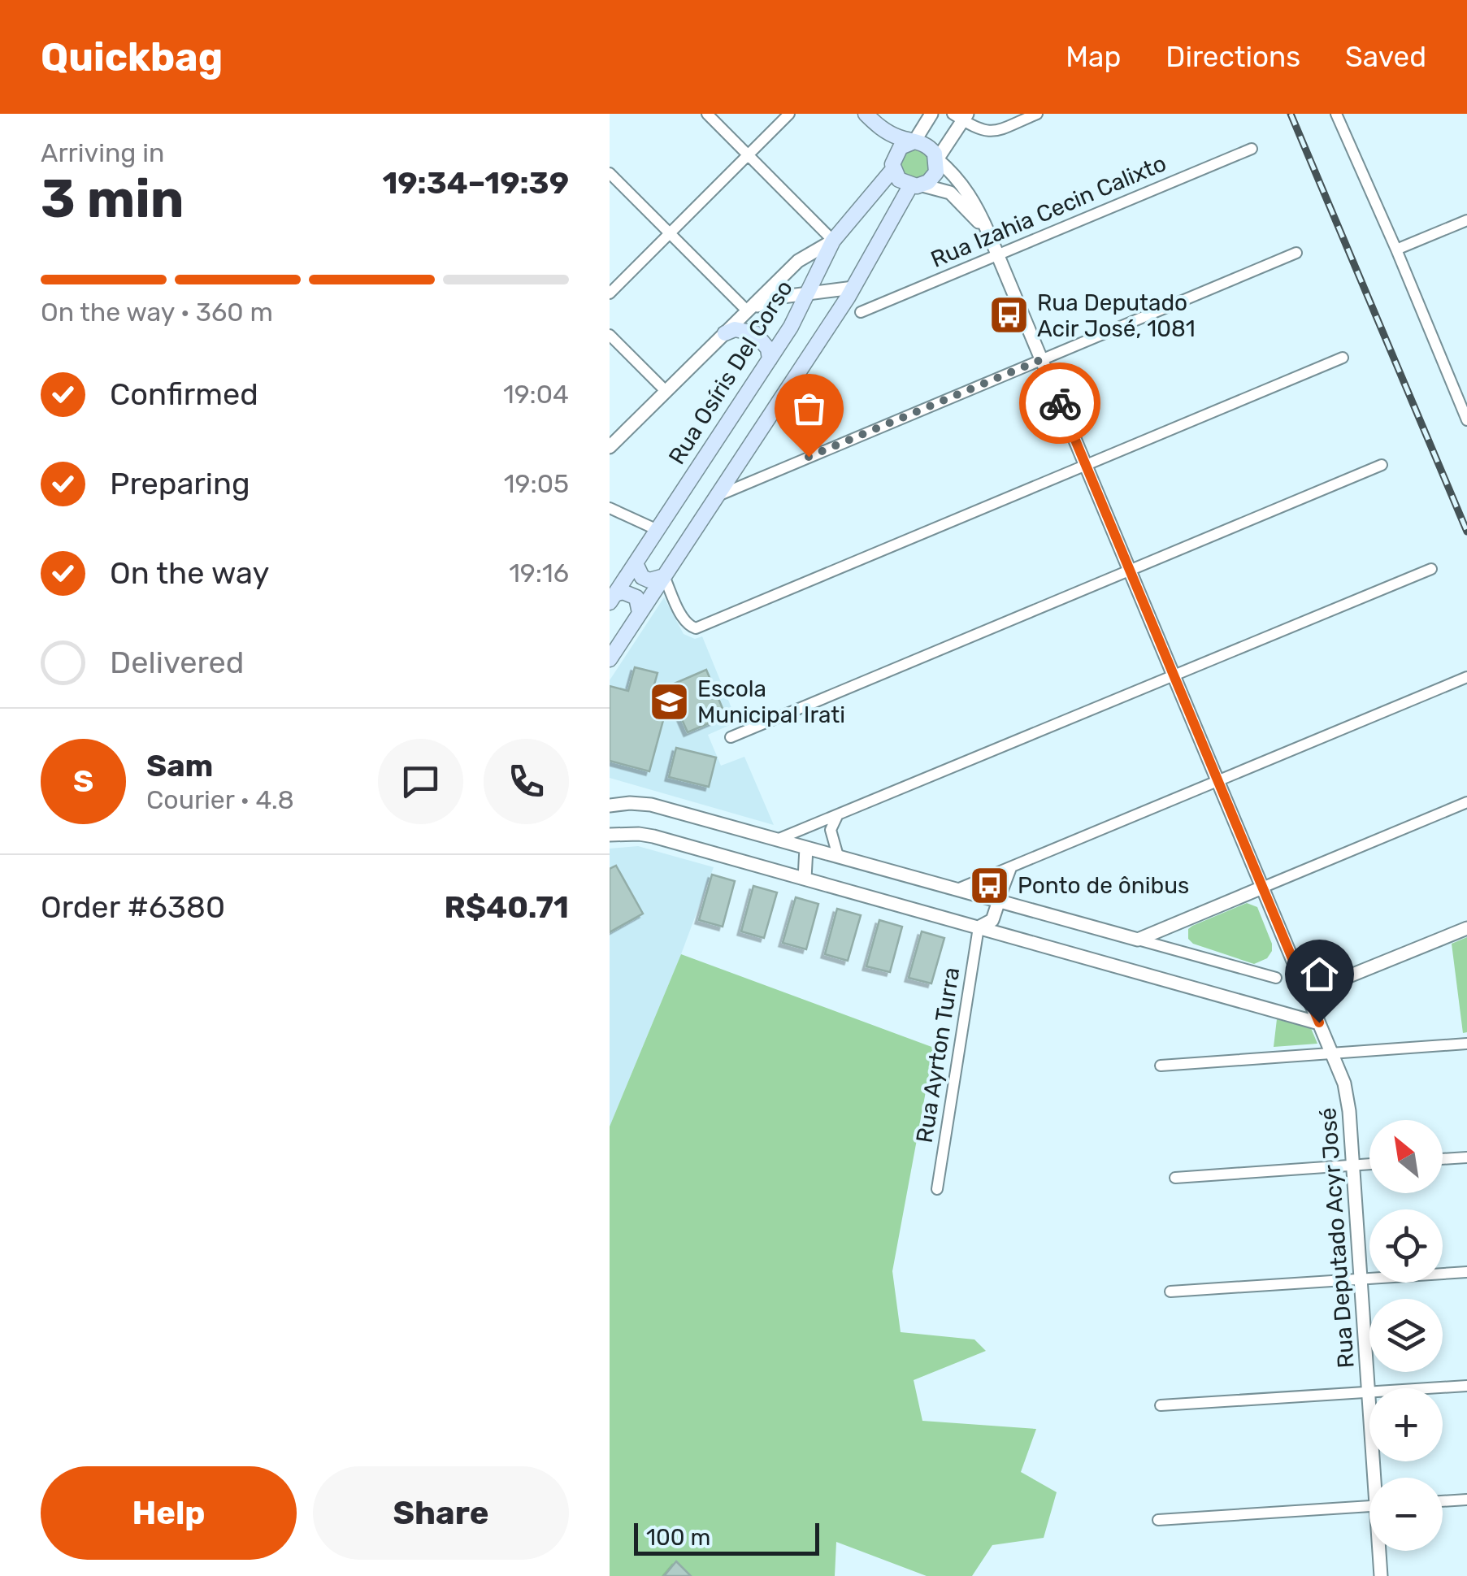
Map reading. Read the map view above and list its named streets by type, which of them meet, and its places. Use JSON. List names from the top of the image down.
{
  "streets": {
    "main road": ["Rua Osíris Del Corso"],
    "street": ["Rua Izahia Cecin Calixto", "Rua Ayrton Turra", "Rua Deputado Acyr José"]
  },
  "crossings": [
    ["Rua Izahia Cecin Calixto", "Rua Deputado Acyr José"],
    ["Rua Osíris Del Corso", "Rua Deputado Acyr José"]
  ],
  "places": {
    "bus stop": ["Rua Deputado Acir José, 1081", "Ponto de ônibus"],
    "school or university": ["Escola Municipal Irati"]
  },
  "scale_bar": "100 m",
  "north": "top left",
  "page": {
    "header": "Quickbag",
    "nav": ["Map", "Directions", "Saved"],
    "heading": ["3 min", "Arriving in", "19:34–19:39"],
    "panel": [
      "Sam",
      "Courier · 4.8",
      "Order #6380",
      "R$40.71"
    ],
    "bar": "On the way · 360 m",
    "list": [
      ["Confirmed", "19:04"],
      ["Preparing", "19:05"],
      ["On the way", "19:16"],
      "Delivered"
    ],
    "round": "S",
    "map_buttons": ["+", "−"],
    "buttons": ["Help", "Share"],
    "scale": "100 m"
  }
}
